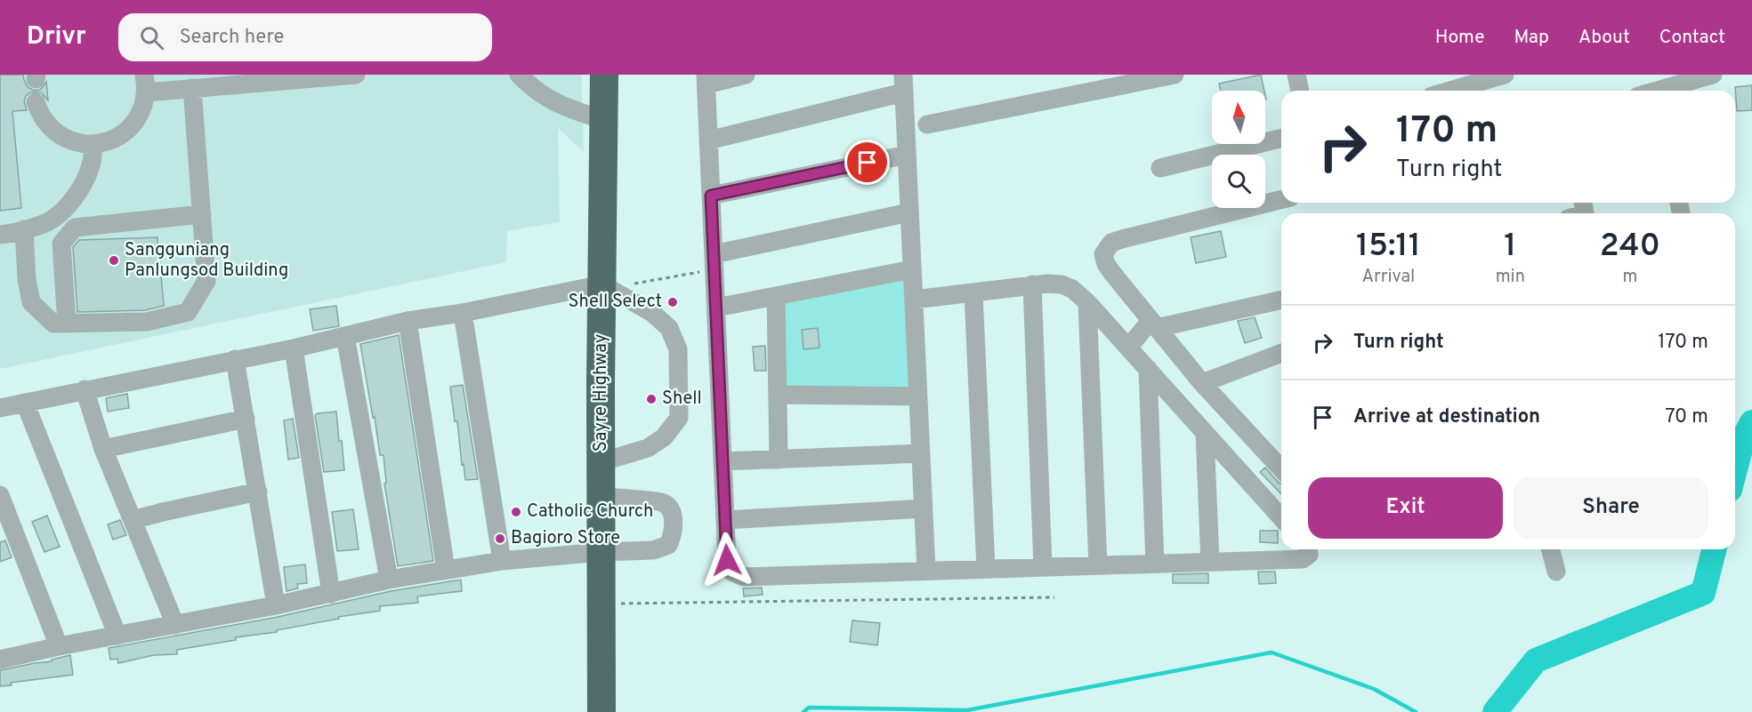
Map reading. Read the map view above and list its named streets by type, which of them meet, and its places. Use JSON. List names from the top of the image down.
{
  "streets": {
    "highway": ["Sayre Highway"]
  },
  "places": [
    "Sangguniang Panlungsod Building",
    "Shell Select",
    "Shell",
    "Catholic Church",
    "Bagioro Store"
  ],
  "north": "top",
  "page": {
    "header": "Drivr",
    "search": "Search here",
    "nav": [
      "Home",
      "Map",
      "About",
      "Contact"
    ],
    "turn": ["170 m", "Turn right"],
    "eta": [
      "15:11",
      "Arrival",
      "1",
      "min",
      "240",
      "m"
    ],
    "list": [
      {
        "name": "Turn right",
        "value": "170 m"
      },
      {
        "name": "Arrive at destination",
        "value": "70 m"
      }
    ],
    "buttons": ["Exit", "Share"]
  }
}
